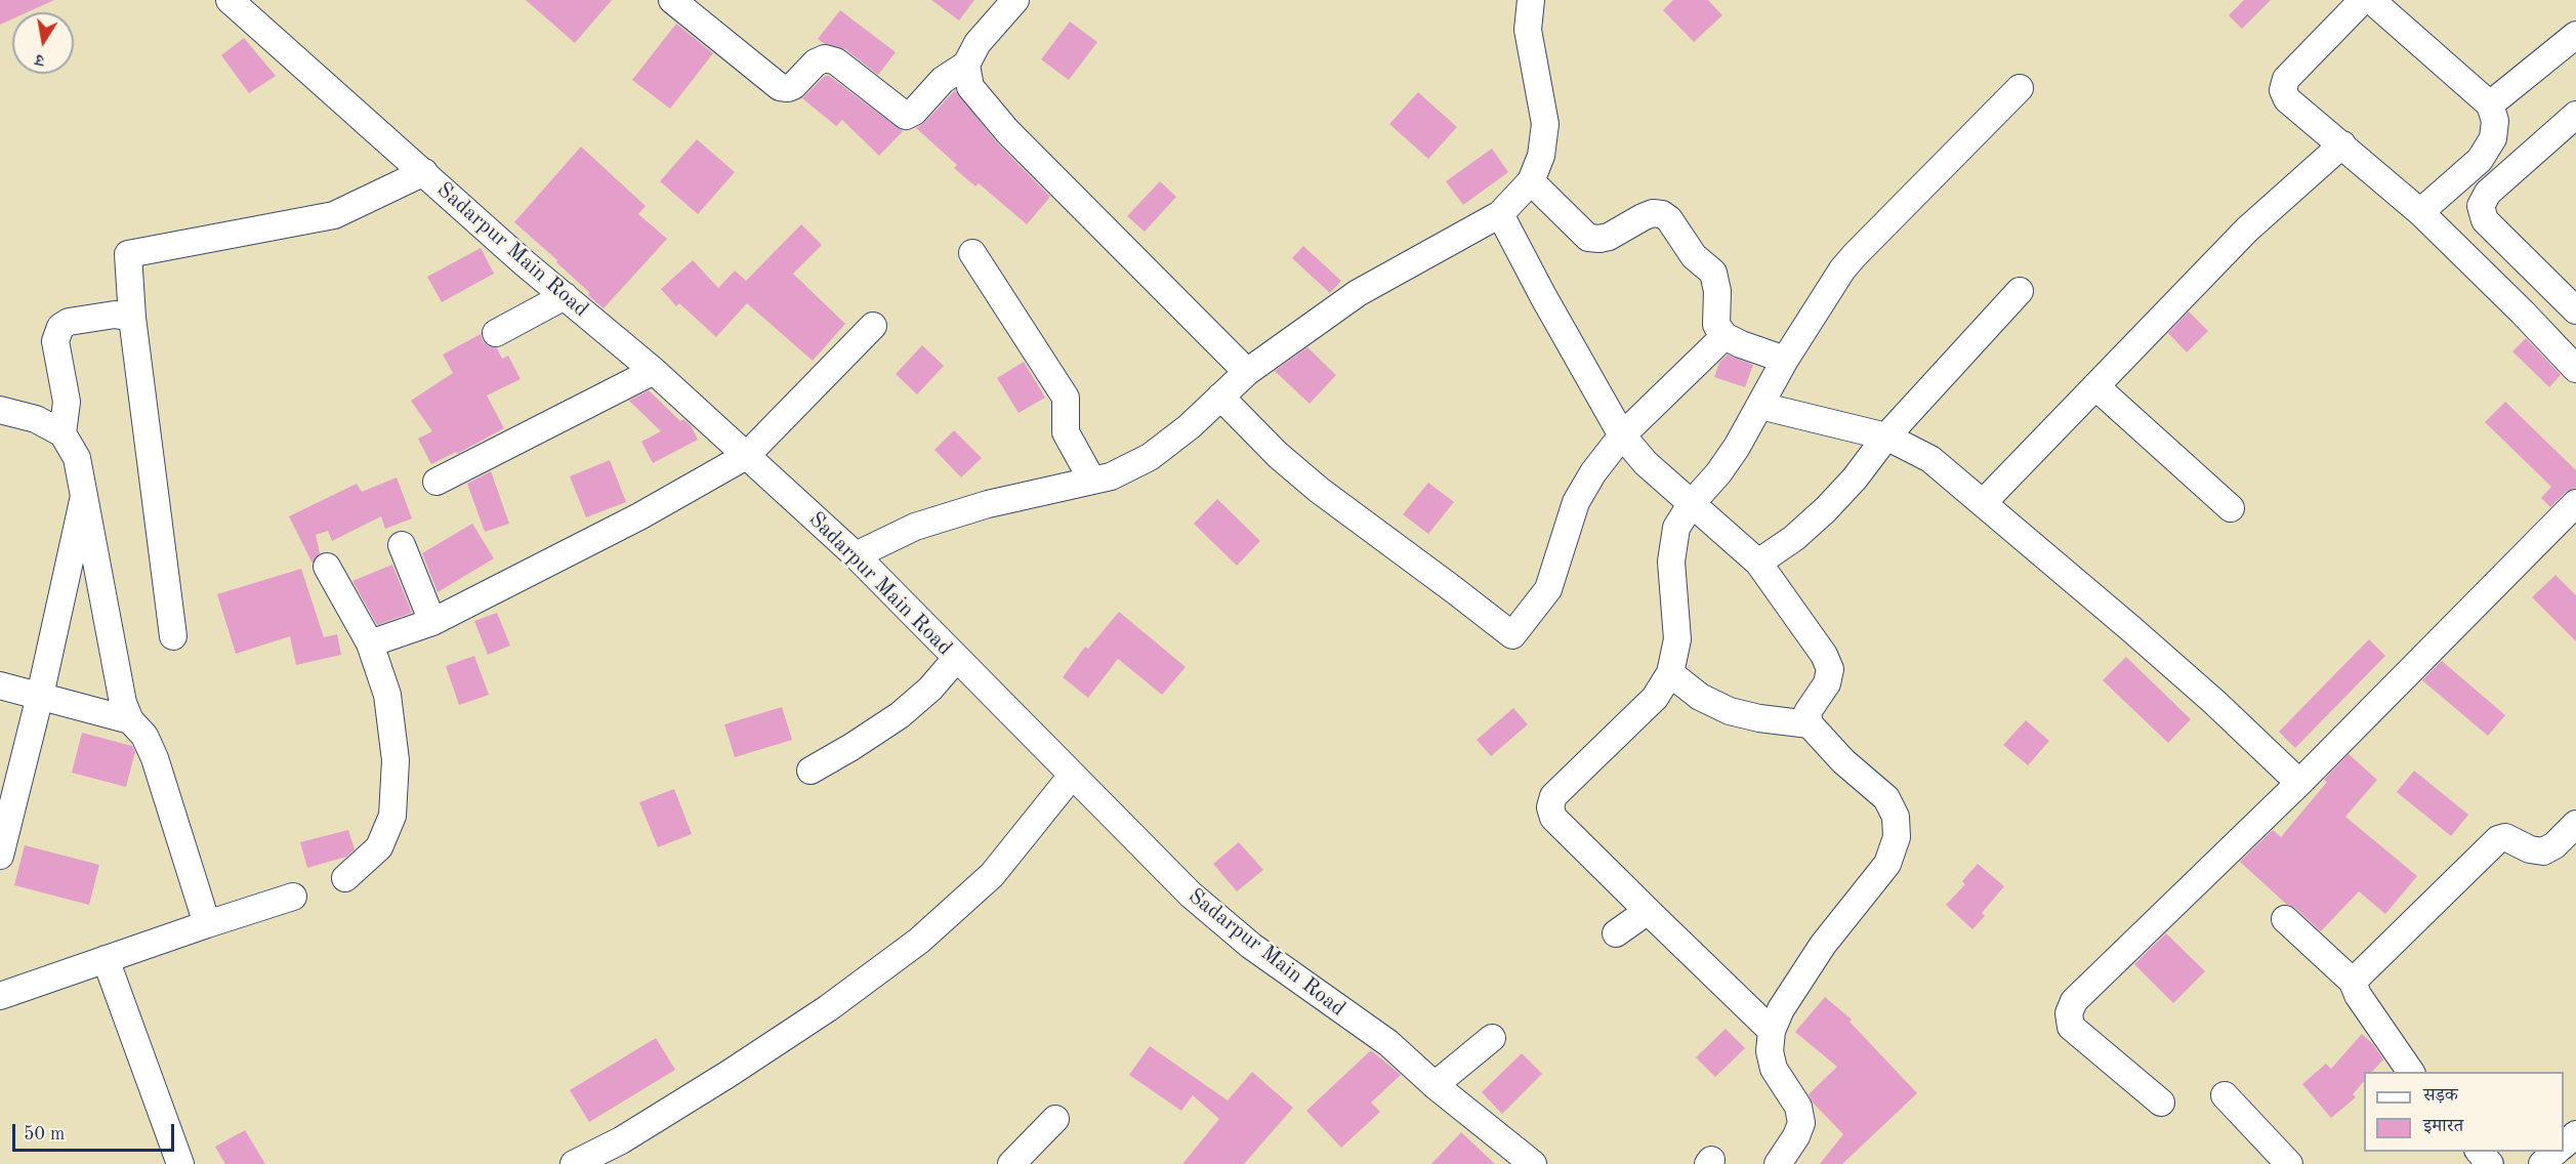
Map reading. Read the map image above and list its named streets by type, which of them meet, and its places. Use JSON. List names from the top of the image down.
{
  "streets": {
    "street": ["Sadarpur Main Road"]
  },
  "legend": ["सड़क", "इमारत"],
  "scale_bar": "50 m",
  "north": "bottom"
}
